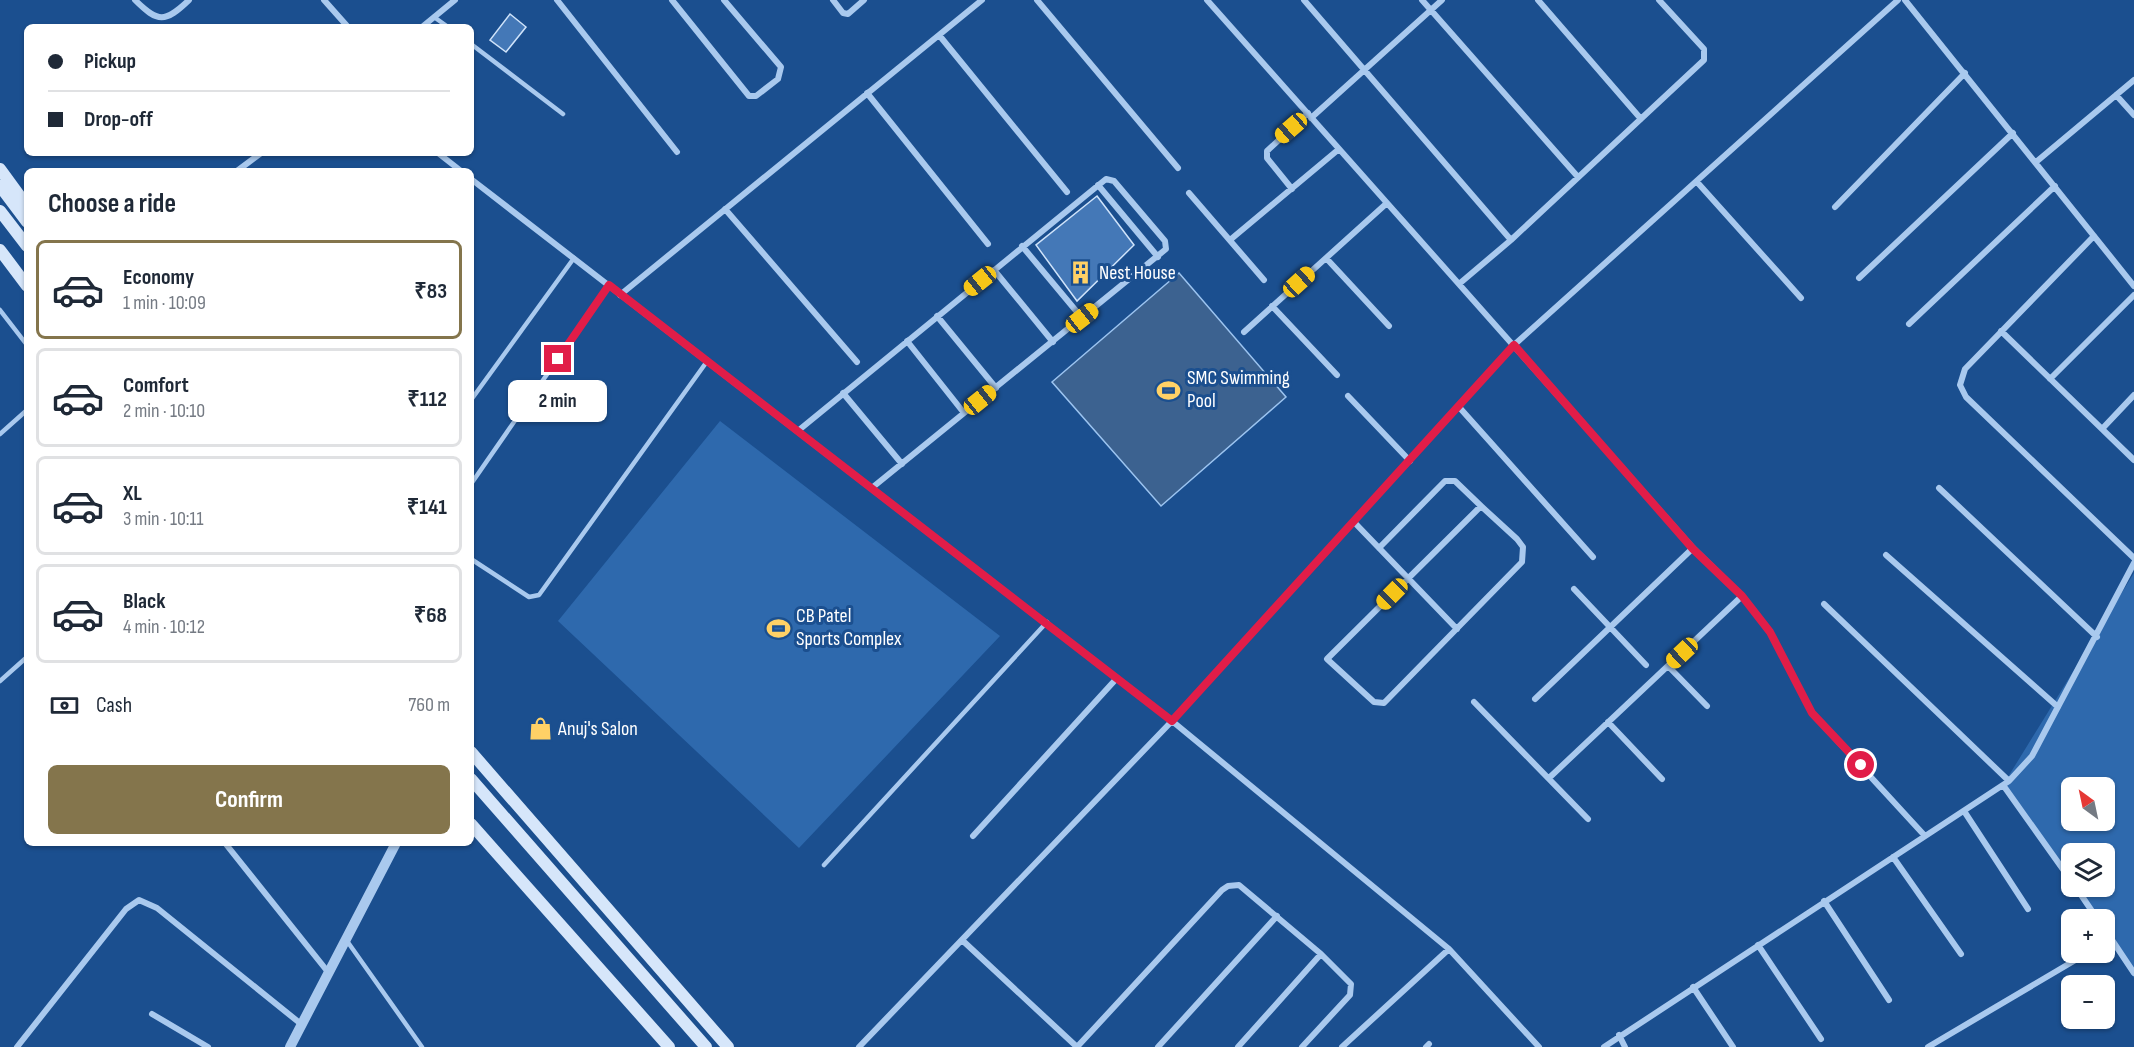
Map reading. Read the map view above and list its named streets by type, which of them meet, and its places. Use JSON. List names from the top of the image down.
{
  "places": {
    "building": ["Nest House"],
    "sports": ["SMC Swimming Pool", "CB Patel Sports Complex"],
    "shop": ["Anuj's Salon"]
  },
  "north": "top left",
  "page": {
    "banner": ["Pickup", "Drop-off"],
    "heading": "Choose a ride",
    "list": [
      {
        "name": "Economy",
        "note": "1 min · 10:09",
        "value": "₹83"
      },
      {
        "name": "Comfort",
        "note": "2 min · 10:10",
        "value": "₹112"
      },
      {
        "name": "XL",
        "note": "3 min · 10:11",
        "value": "₹141"
      },
      {
        "name": "Black",
        "note": "4 min · 10:12",
        "value": "₹68"
      }
    ],
    "bubble": "2 min",
    "pay": ["Cash", "760 m"],
    "buttons": "Confirm",
    "map_buttons": ["+", "−"]
  }
}
